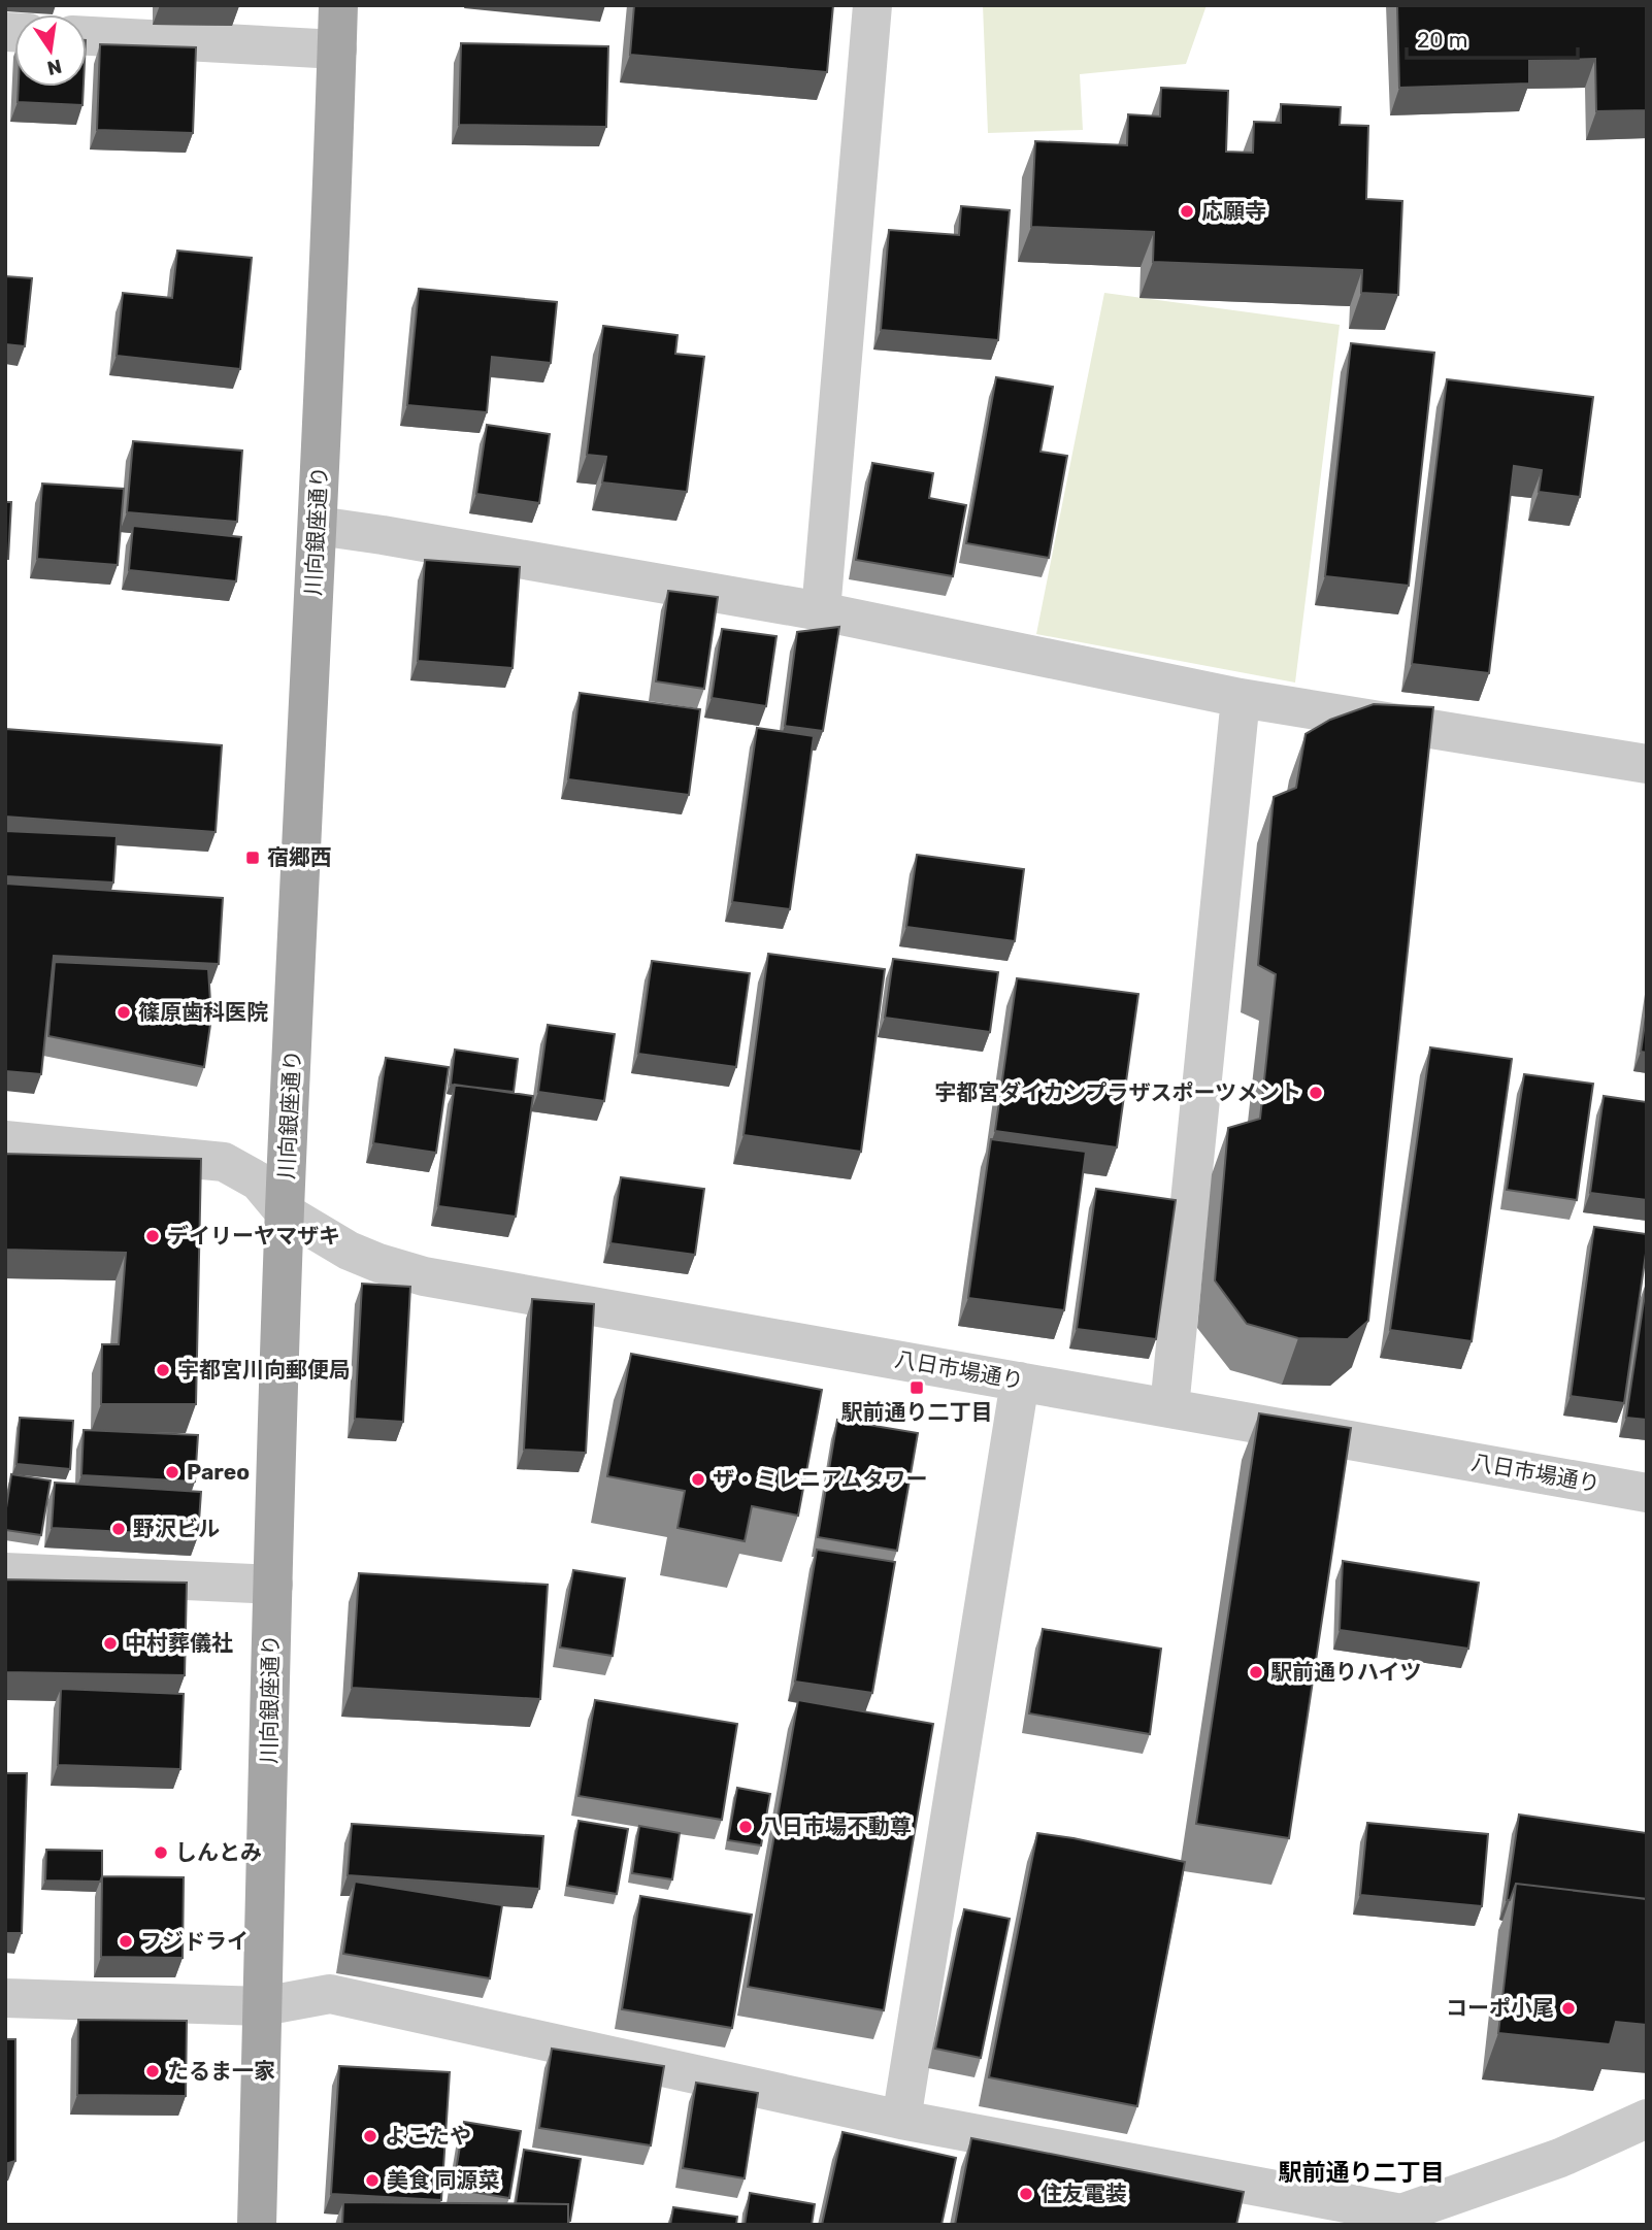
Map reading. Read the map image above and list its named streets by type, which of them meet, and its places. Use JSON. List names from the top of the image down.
{
  "streets": {
    "main road": ["川向銀座通り"],
    "street": ["八日市場通り"]
  },
  "crossings": [
    ["川向銀座通り", "八日市場通り"]
  ],
  "districts": ["駅前通り二丁目"],
  "places": {
    "other": [
      "応願寺",
      "篠原歯科医院",
      "宇都宮ダイカンプラザスポーツメント",
      "デイリーヤマザキ",
      "宇都宮川向郵便局",
      "Pareo",
      "ザ・ミレニアムタワー",
      "野沢ビル",
      "中村葬儀社",
      "駅前通りハイツ",
      "八日市場不動尊",
      "しんとみ",
      "フジドライ",
      "コーポ小尾",
      "たるま一家",
      "よこたや",
      "美食 同源菜",
      "住友電装"
    ],
    "transit": ["宿郷西", "駅前通り二丁目"]
  },
  "scale_bar": "20 m",
  "north": "bottom"
}
